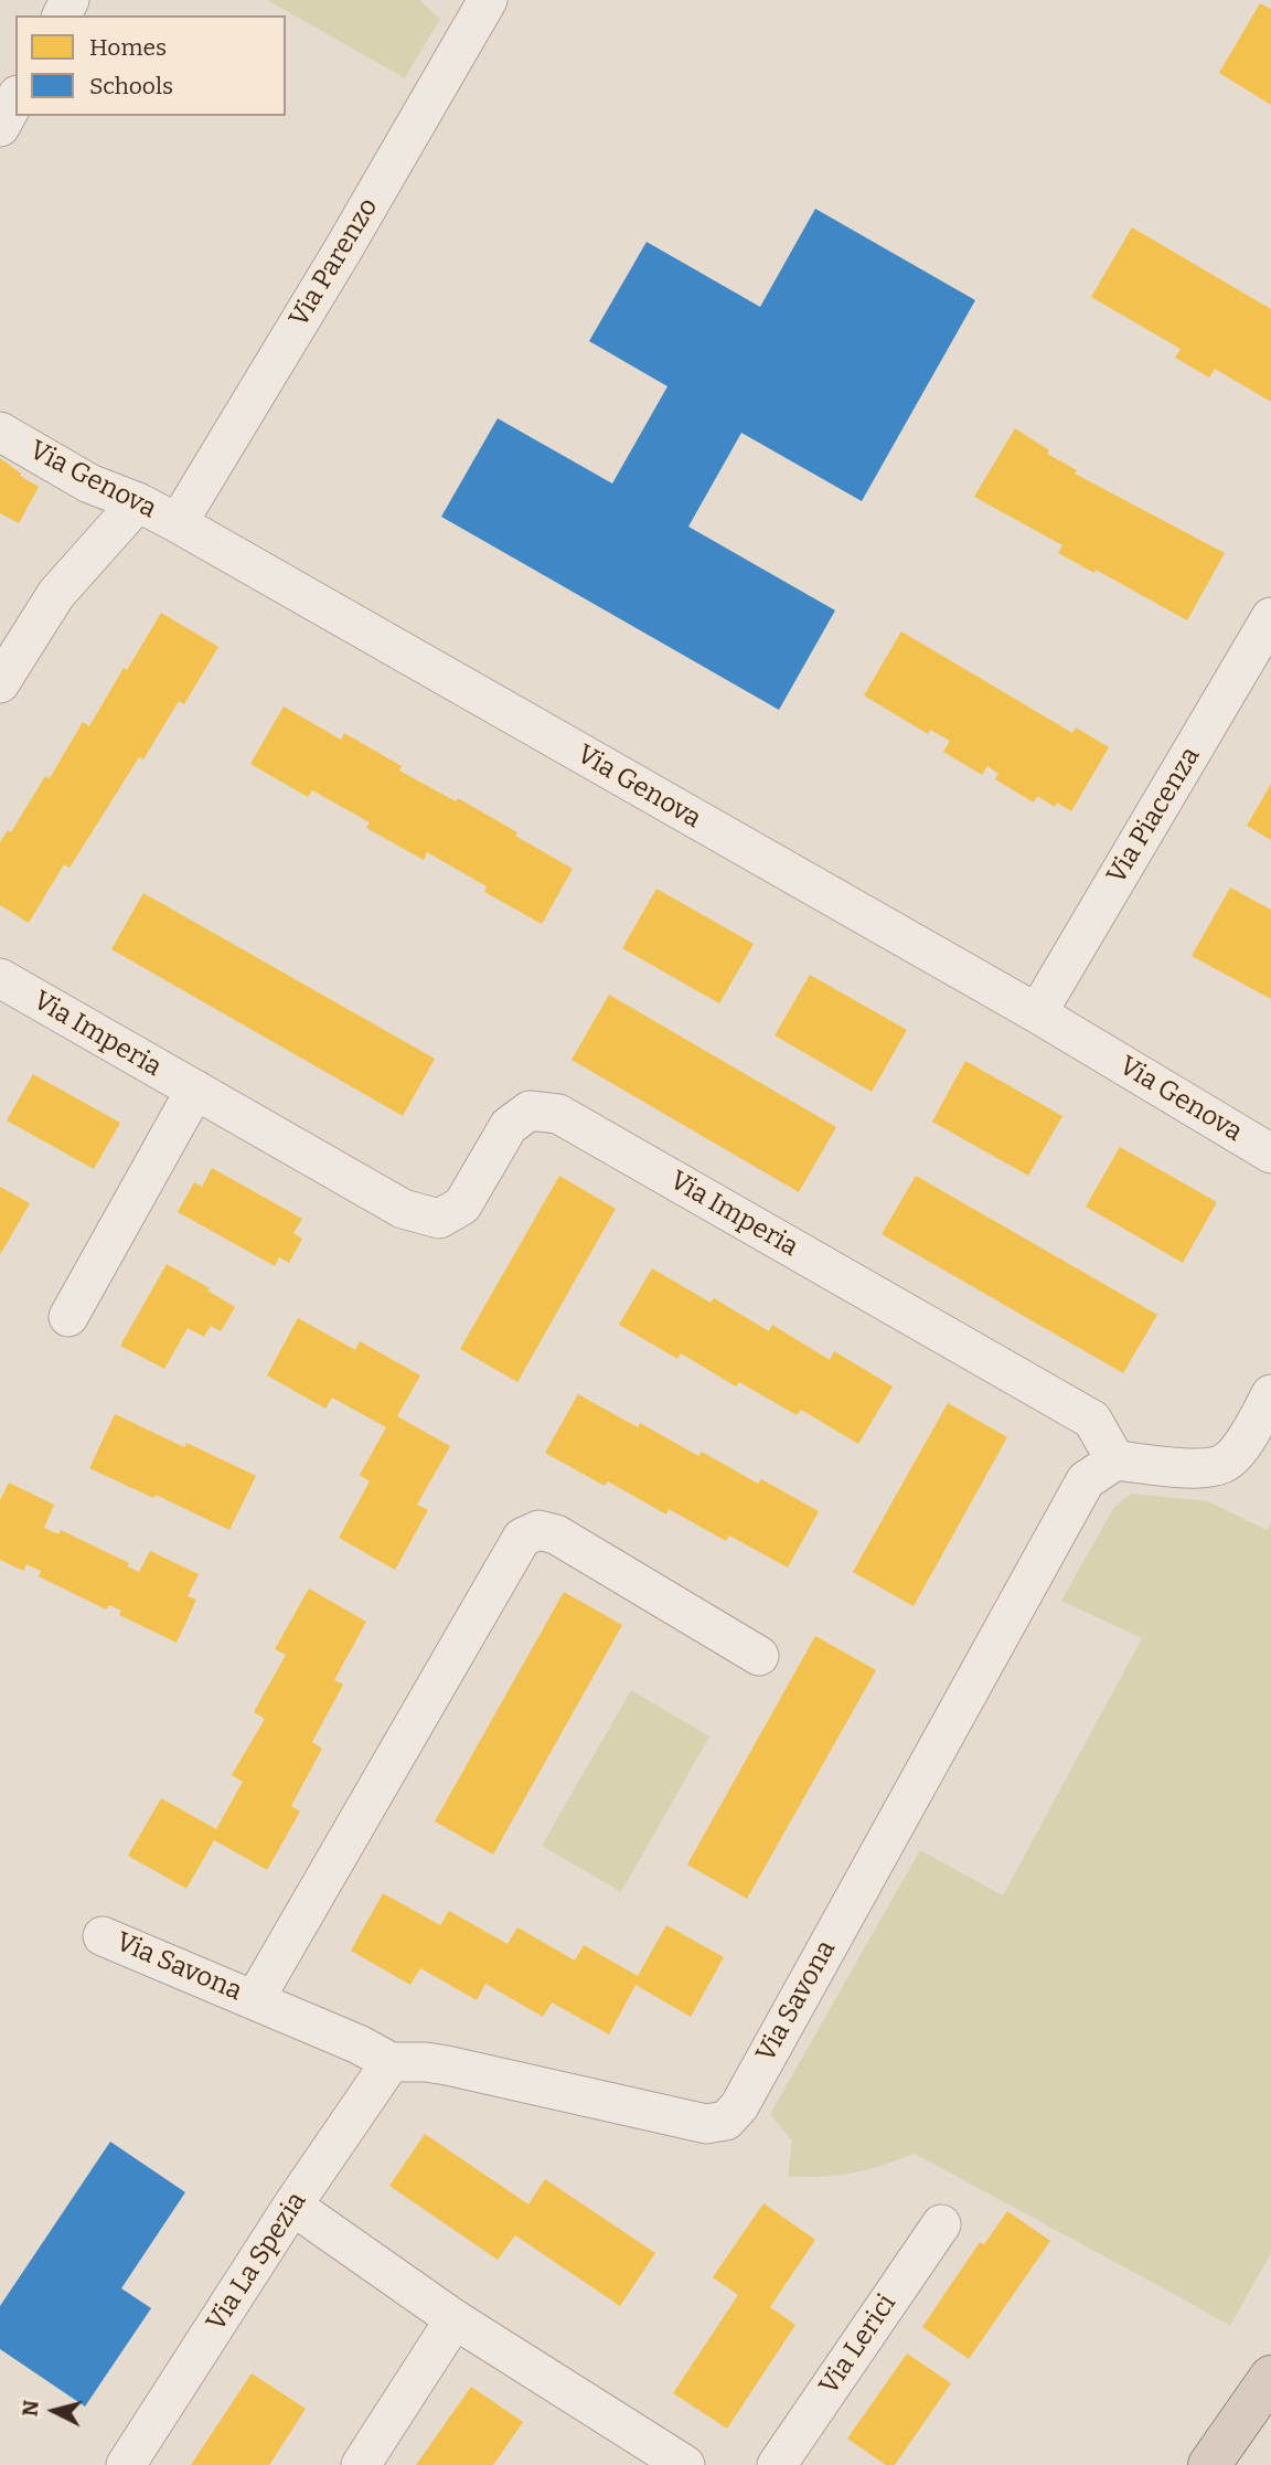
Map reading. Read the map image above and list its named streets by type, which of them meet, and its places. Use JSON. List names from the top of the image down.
{
  "streets": {
    "street": [
      "Via Parenzo",
      "Via Genova",
      "Via Piacenza",
      "Via Imperia",
      "Via Savona",
      "Via La Spezia",
      "Via Lerici"
    ]
  },
  "crossings": [
    ["Via Parenzo", "Via Genova"],
    ["Via Genova", "Via Piacenza"],
    ["Via Imperia", "Via Savona"],
    ["Via Savona", "Via La Spezia"]
  ],
  "legend": ["Homes", "Schools"],
  "north": "left"
}
